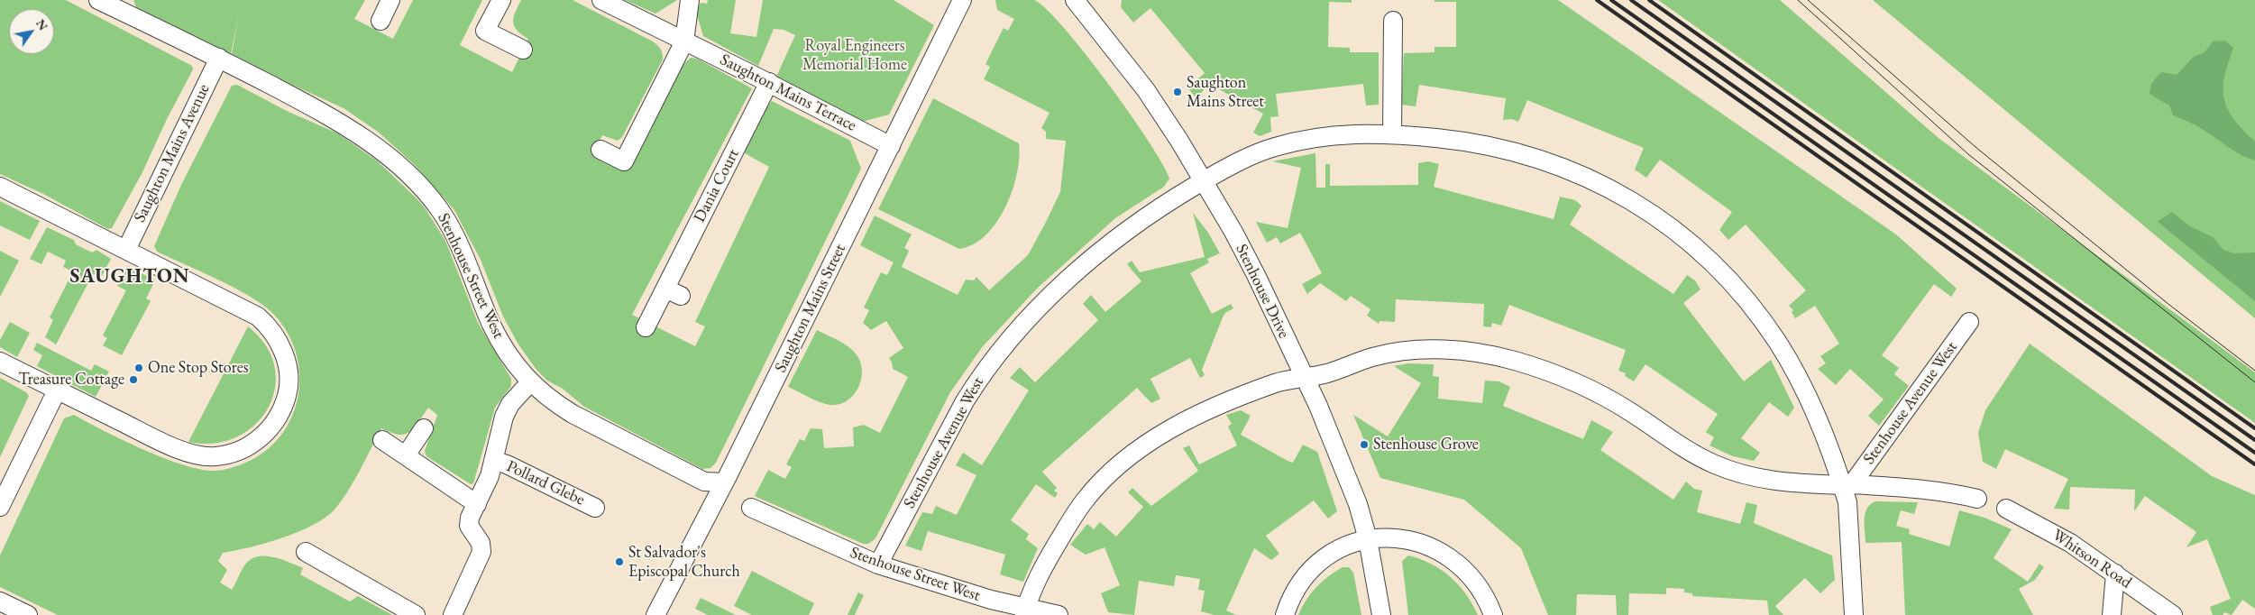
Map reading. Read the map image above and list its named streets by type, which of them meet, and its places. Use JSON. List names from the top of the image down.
{
  "streets": {
    "street": [
      "Saughton Mains Terrace",
      "Saughton Mains Avenue",
      "Dania Court",
      "Stenhouse Street West",
      "Stenhouse Drive",
      "Saughton Mains Street",
      "Stenhouse Avenue West",
      "Pollard Glebe",
      "Whitson Road"
    ]
  },
  "crossings": [
    ["Saughton Mains Terrace", "Dania Court"],
    ["Saughton Mains Terrace", "Saughton Mains Street"],
    ["Saughton Mains Avenue", "Stenhouse Street West"],
    ["Stenhouse Street West", "Saughton Mains Street"],
    ["Stenhouse Street West", "Stenhouse Avenue West"],
    ["Stenhouse Drive", "Stenhouse Avenue West"]
  ],
  "districts": ["SAUGHTON"],
  "parks": ["Royal Engineers Memorial Home"],
  "places": [
    "Saughton Mains Street",
    "One Stop Stores",
    "Treasure Cottage",
    "Stenhouse Grove",
    "St Salvador's Episcopal Church"
  ],
  "north": "top right"
}
